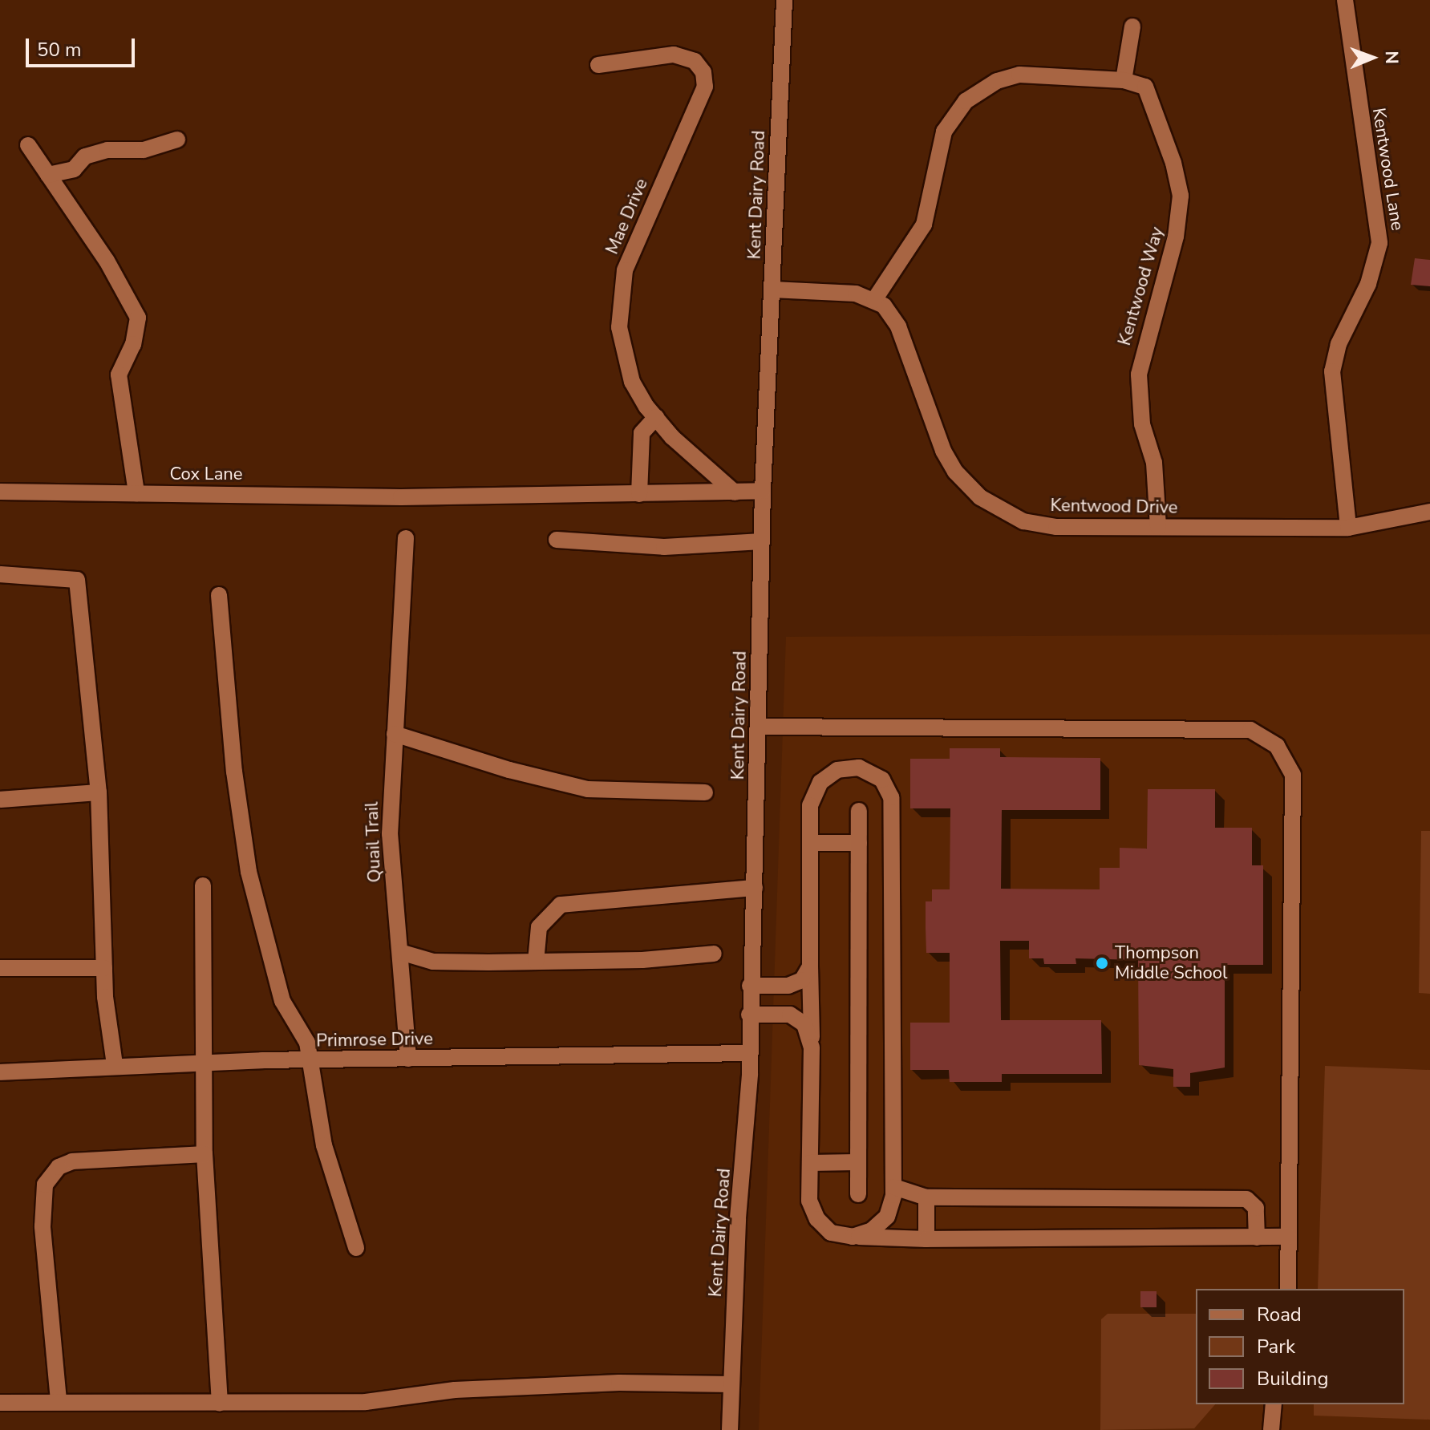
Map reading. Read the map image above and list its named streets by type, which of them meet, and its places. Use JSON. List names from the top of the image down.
{
  "streets": {
    "street": [
      "Kentwood Lane",
      "Kent Dairy Road",
      "Mae Drive",
      "Kentwood Way",
      "Cox Lane",
      "Kentwood Drive",
      "Quail Trail",
      "Primrose Drive"
    ]
  },
  "crossings": [
    ["Kentwood Lane", "Kentwood Drive"],
    ["Kent Dairy Road", "Cox Lane"],
    ["Kent Dairy Road", "Primrose Drive"],
    ["Mae Drive", "Cox Lane"],
    ["Kentwood Way", "Kentwood Drive"],
    ["Quail Trail", "Primrose Drive"]
  ],
  "places": ["Thompson Middle School"],
  "legend": ["Road", "Park", "Building"],
  "scale_bar": "50 m",
  "north": "right"
}
